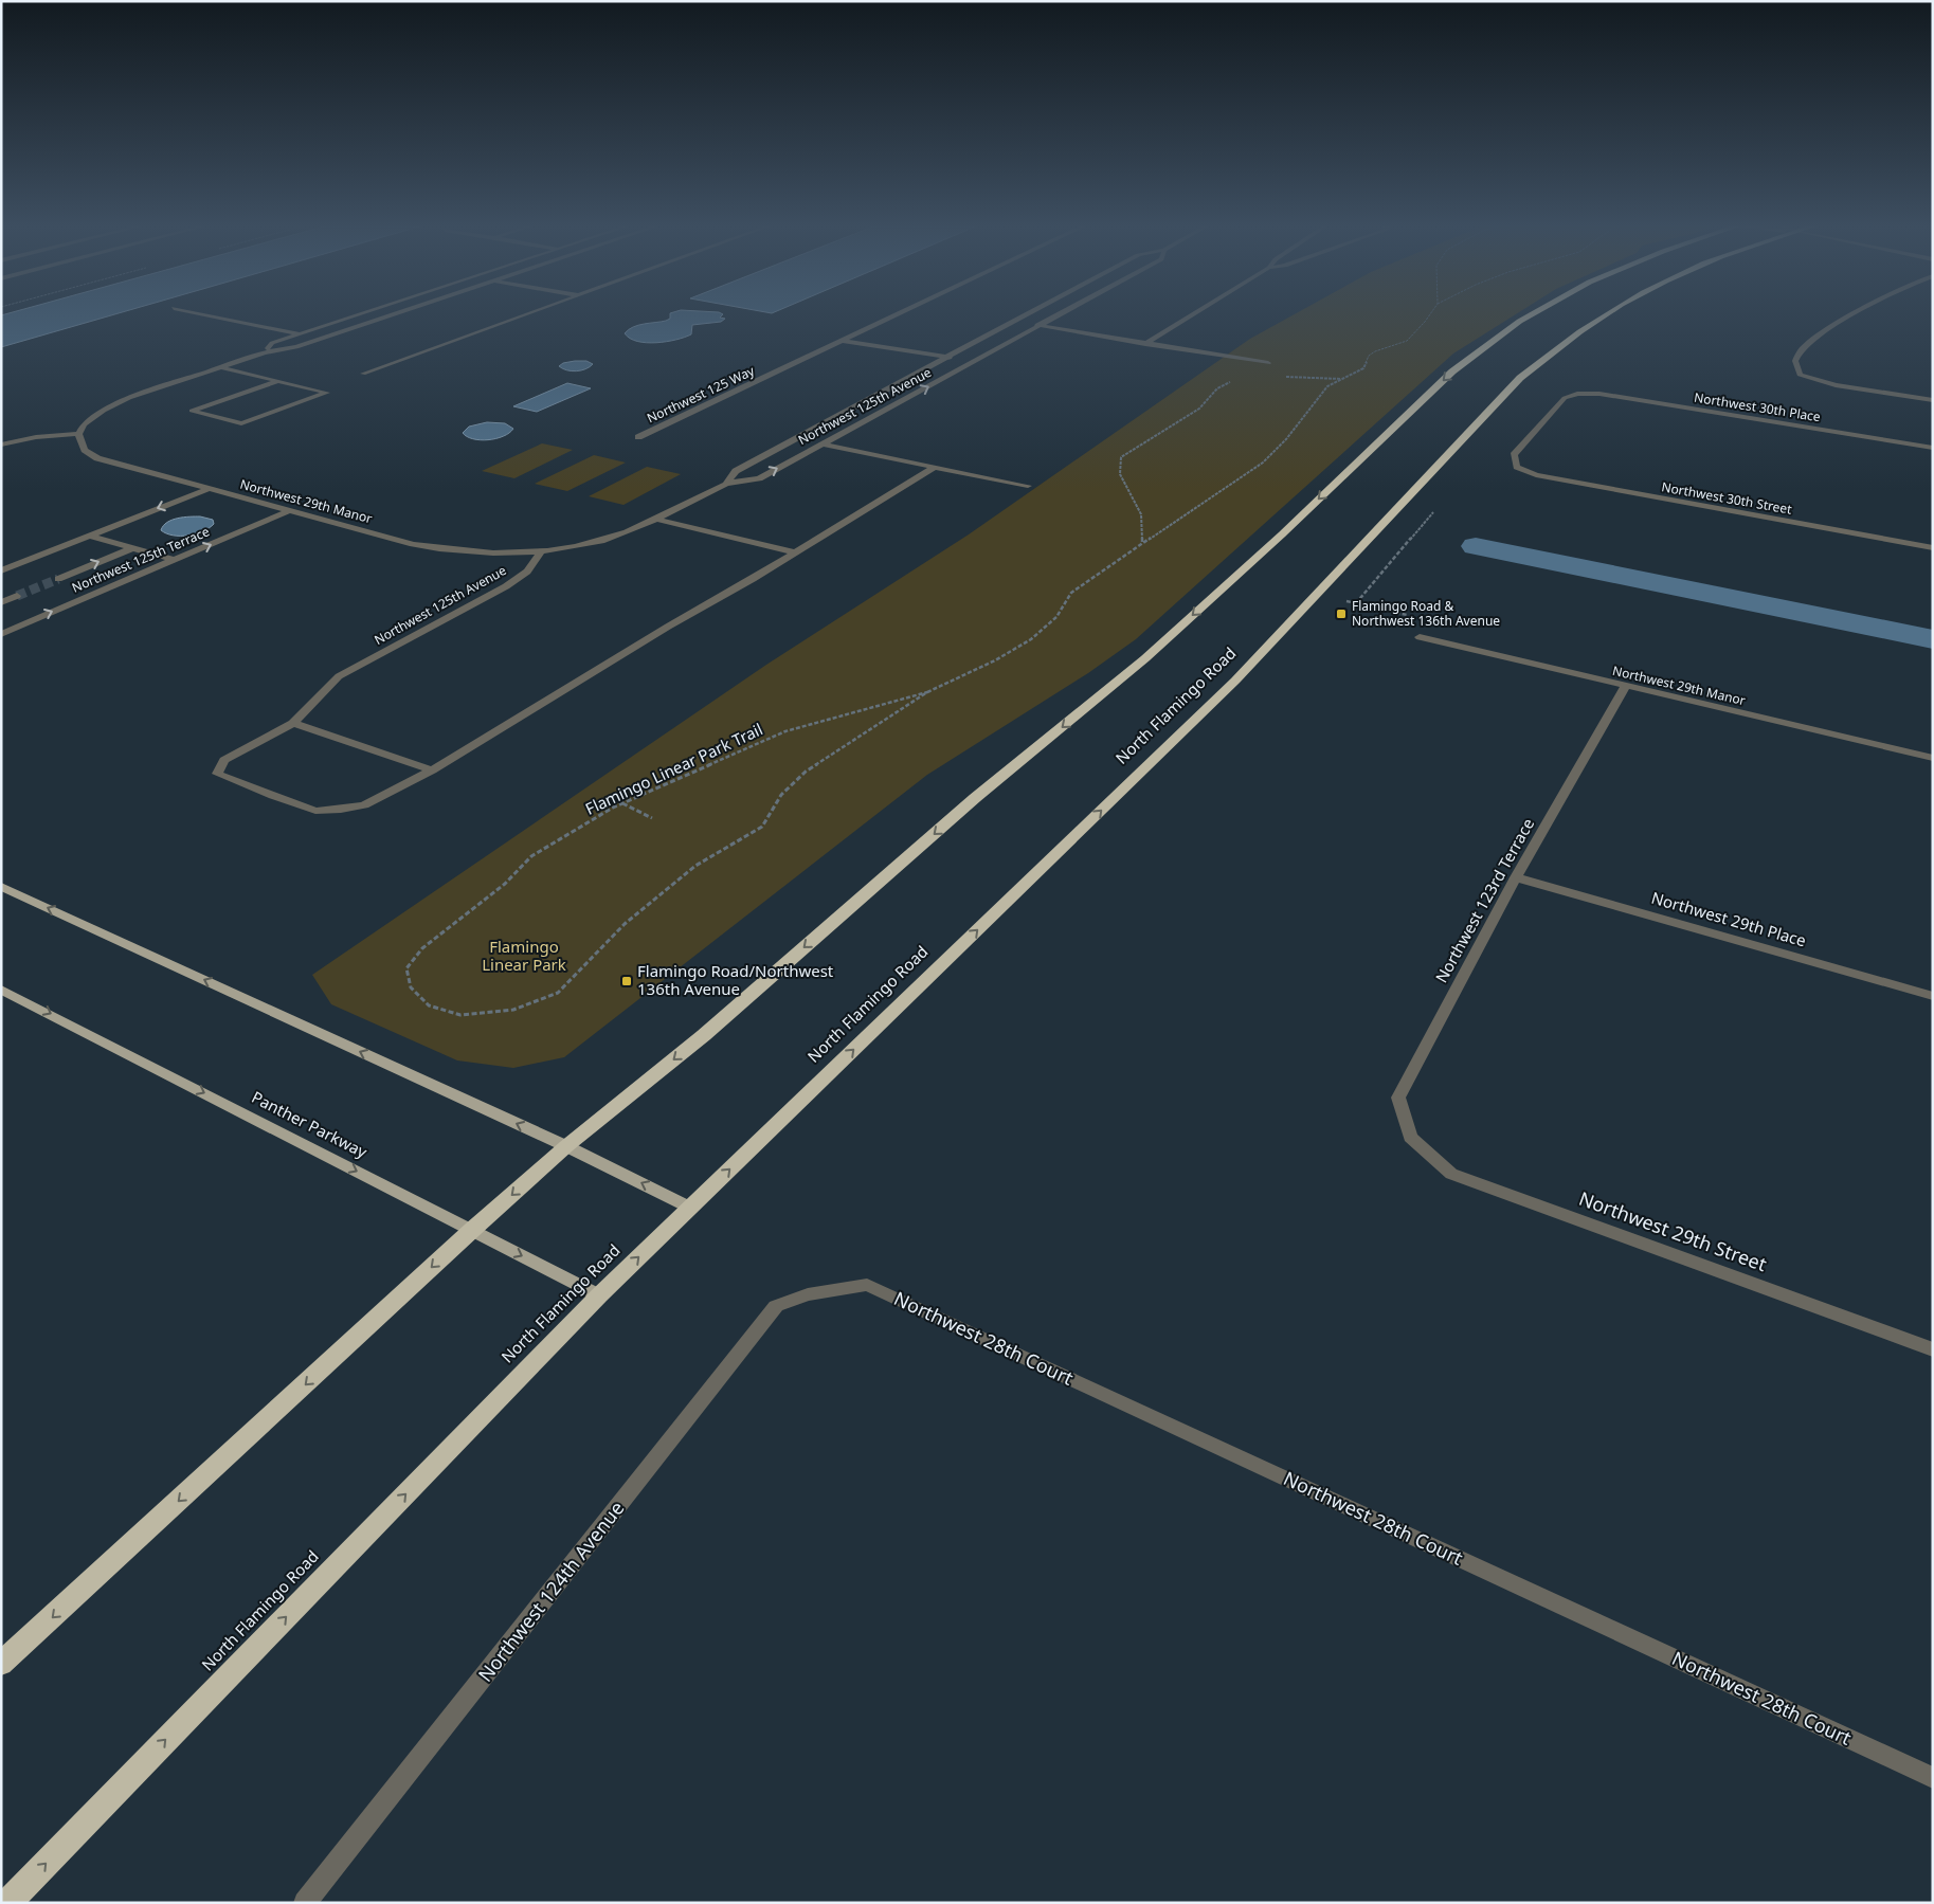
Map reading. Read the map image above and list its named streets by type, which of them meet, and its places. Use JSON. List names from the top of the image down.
{
  "streets": {
    "highway": ["North Flamingo Road"],
    "main road": ["Panther Parkway"],
    "street": [
      "Northwest 125 Way",
      "Northwest 125th Avenue",
      "Northwest 30th Place",
      "Northwest 30th Street",
      "Northwest 29th Manor",
      "Northwest 125th Terrace",
      "Northwest 123rd Terrace",
      "Northwest 29th Place",
      "Northwest 29th Street",
      "Northwest 28th Court",
      "Northwest 124th Avenue"
    ],
    "path": ["Flamingo Linear Park Trail"]
  },
  "crossings": [
    ["Northwest 125th Avenue", "Northwest 29th Manor"],
    ["Northwest 30th Place", "Northwest 30th Street"],
    ["Northwest 29th Manor", "Northwest 125th Terrace"],
    ["Northwest 29th Manor", "Northwest 123rd Terrace"],
    ["North Flamingo Road", "Panther Parkway"],
    ["Northwest 123rd Terrace", "Northwest 29th Place"],
    ["Northwest 123rd Terrace", "Northwest 29th Street"],
    ["Northwest 28th Court", "Northwest 124th Avenue"]
  ],
  "parks": ["Flamingo Linear Park"],
  "places": {
    "transit": ["Flamingo Road & Northwest 136th Avenue", "Flamingo Road/Northwest 136th Avenue"]
  }
}
